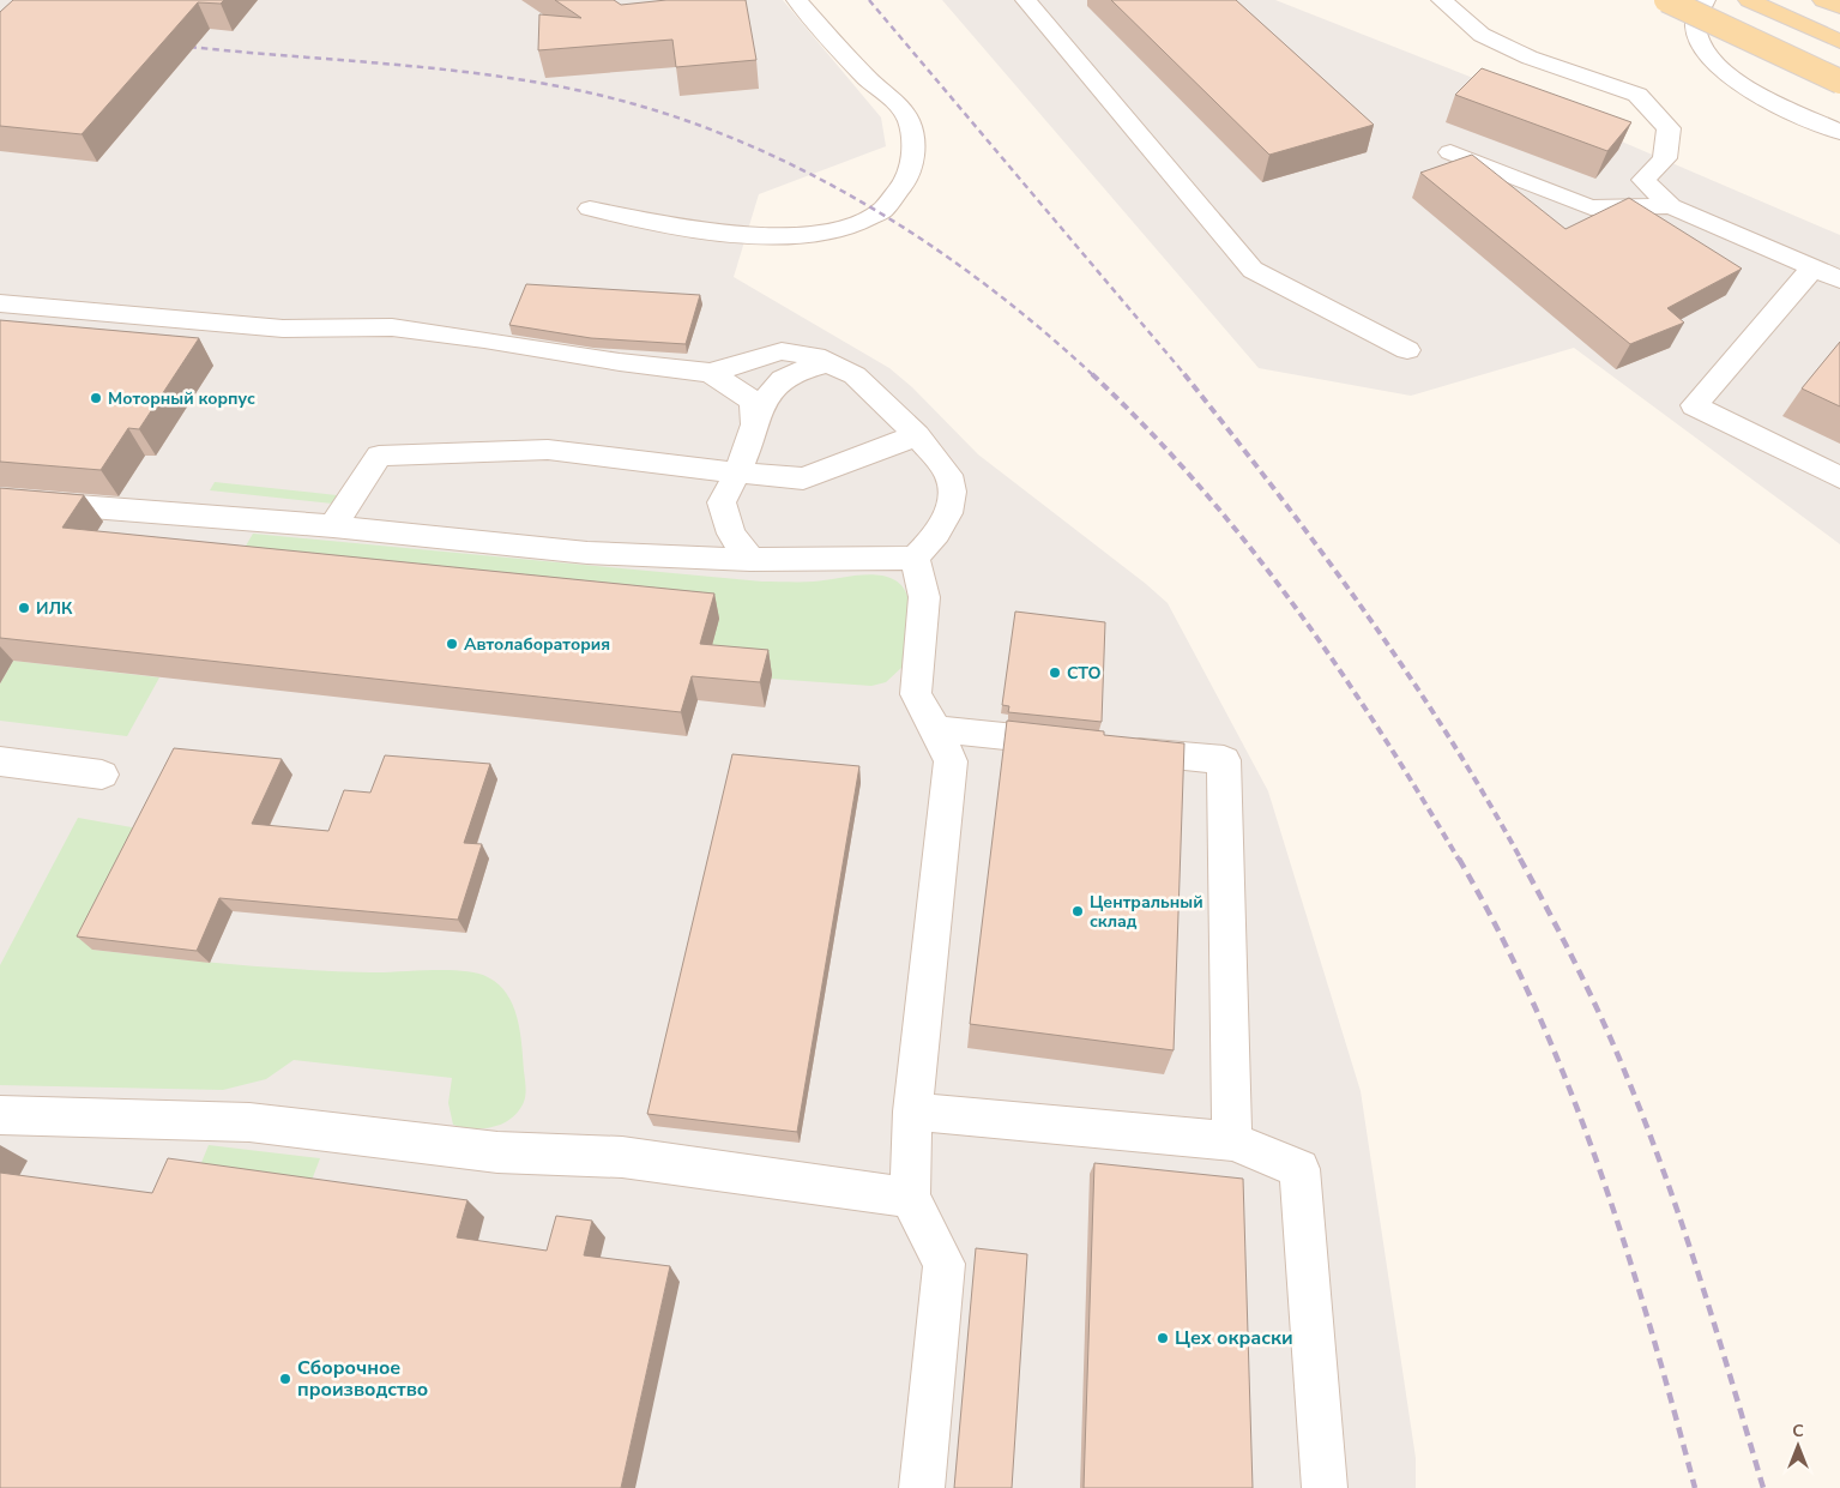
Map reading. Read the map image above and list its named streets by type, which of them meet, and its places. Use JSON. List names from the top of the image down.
{
  "places": [
    "Моторный корпус",
    "ИЛК",
    "Автолаборатория",
    "СТО",
    "Центральный склад",
    "Цех окраски",
    "Сборочное производство"
  ],
  "north": "top"
}
